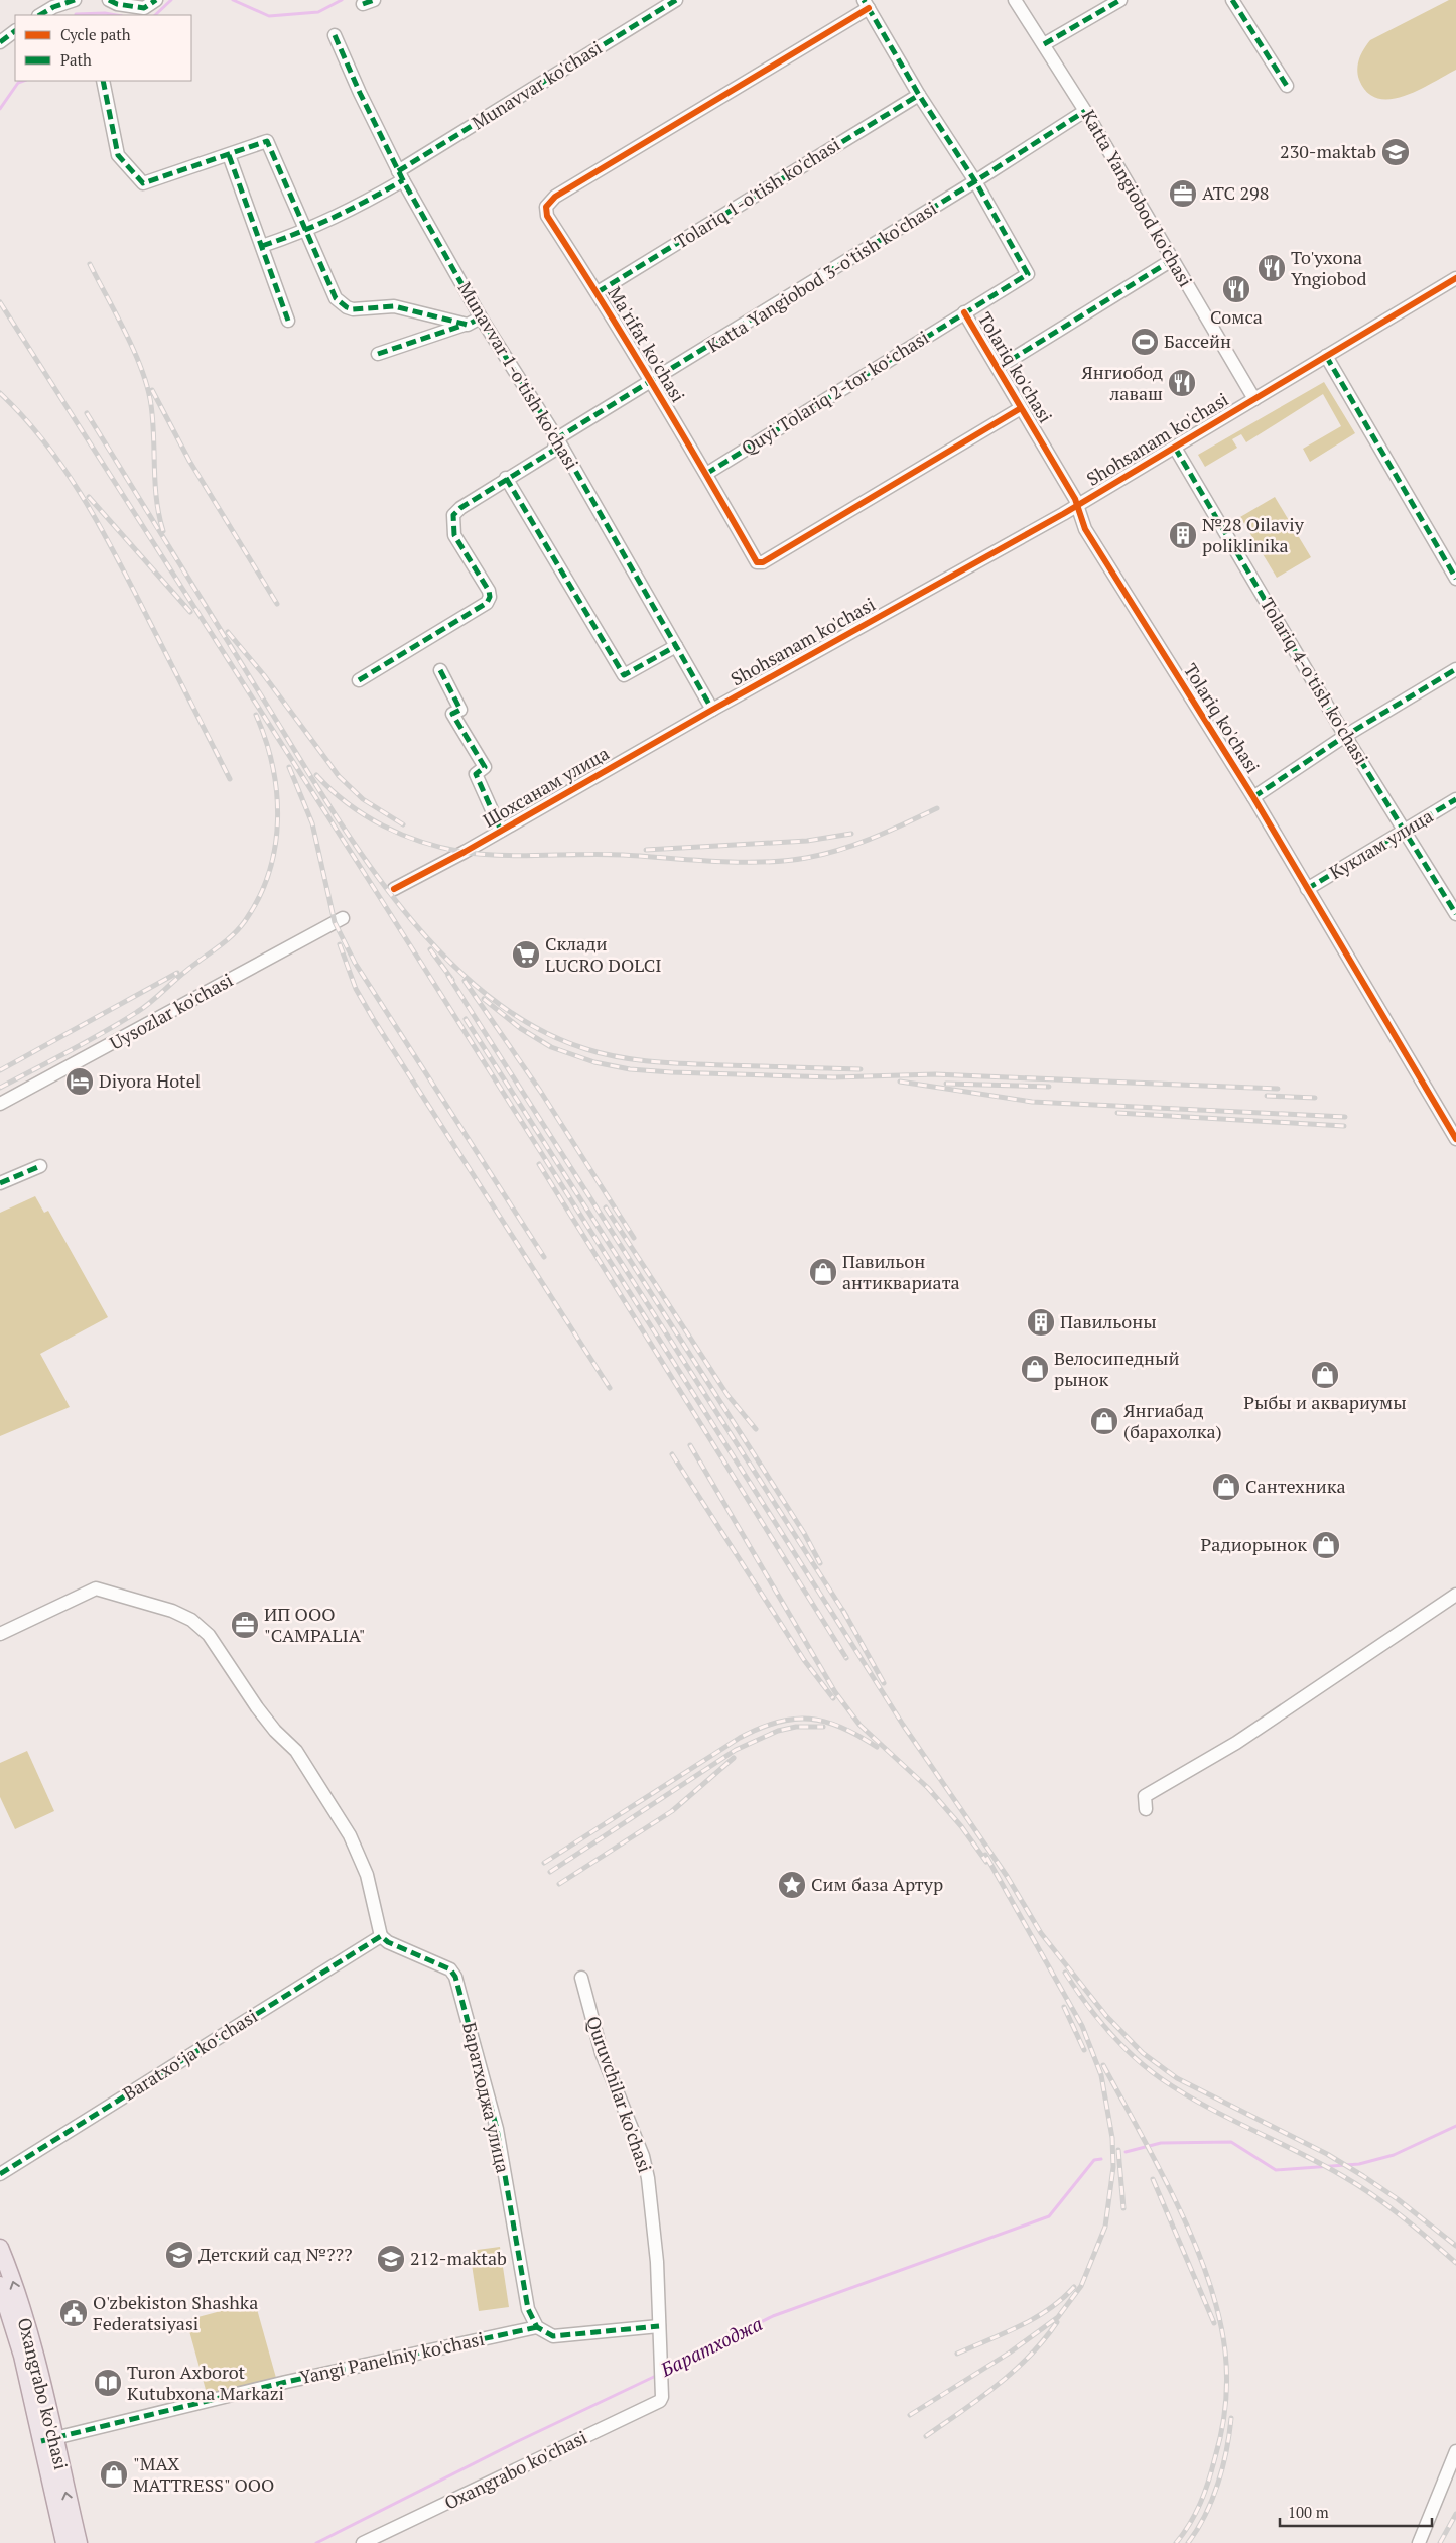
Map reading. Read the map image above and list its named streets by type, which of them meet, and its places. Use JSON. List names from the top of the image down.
{
  "streets": {
    "main road": ["Oxangrabo ko'chasi"],
    "street": [
      "Munavvar ko'chasi",
      "Tolariq 1-o'tish ko'chasi",
      "Katta Yangiobod ko'chasi",
      "Katta Yangiobod 3-o'tish ko'chasi",
      "Ma'rifat ko'chasi",
      "Tolariq ko'chasi",
      "Munavvar 1-o'tish ko'chasi",
      "Quyi Tolariq 2-tor koʻchasi",
      "Shohsanam ko'chasi",
      "Tolariq 4-o'tish ko'chasi",
      "Шохсанам улица",
      "Куклам улица",
      "Uysozlar ko'chasi",
      "Baratxoʻja koʻchasi",
      "Quruvchilar ko'chasi",
      "Баратходжа улица",
      "Yangi Panelniy ko'chasi"
    ]
  },
  "crossings": [
    ["Munavvar ko'chasi", "Munavvar 1-o'tish ko'chasi"],
    ["Tolariq 1-o'tish ko'chasi", "Ma'rifat ko'chasi"],
    ["Tolariq 1-o'tish ko'chasi", "Tolariq ko'chasi"],
    ["Katta Yangiobod ko'chasi", "Katta Yangiobod 3-o'tish ko'chasi"],
    ["Katta Yangiobod ko'chasi", "Shohsanam ko'chasi"],
    ["Katta Yangiobod 3-o'tish ko'chasi", "Ma'rifat ko'chasi"],
    ["Katta Yangiobod 3-o'tish ko'chasi", "Tolariq ko'chasi"],
    ["Katta Yangiobod 3-o'tish ko'chasi", "Munavvar 1-o'tish ko'chasi"],
    ["Ma'rifat ko'chasi", "Tolariq ko'chasi"],
    ["Ma'rifat ko'chasi", "Quyi Tolariq 2-tor koʻchasi"],
    ["Tolariq ko'chasi", "Quyi Tolariq 2-tor koʻchasi"],
    ["Tolariq ko'chasi", "Shohsanam ko'chasi"],
    ["Tolariq ko'chasi", "Tolariq 4-o'tish ko'chasi"],
    ["Tolariq ko'chasi", "Куклам улица"],
    ["Munavvar 1-o'tish ko'chasi", "Shohsanam ko'chasi"],
    ["Munavvar 1-o'tish ko'chasi", "Шохсанам улица"],
    ["Shohsanam ko'chasi", "Tolariq 4-o'tish ko'chasi"],
    ["Shohsanam ko'chasi", "Шохсанам улица"],
    ["Tolariq 4-o'tish ko'chasi", "Куклам улица"],
    ["Baratxoʻja koʻchasi", "Баратходжа улица"],
    ["Quruvchilar ko'chasi", "Oxangrabo ko'chasi"],
    ["Баратходжа улица", "Yangi Panelniy ko'chasi"],
    ["Yangi Panelniy ko'chasi", "Oxangrabo ko'chasi"]
  ],
  "water": ["Баратходжа"],
  "places": {
    "school or university": ["230-maktab", "Детский сад №???", "212-maktab"],
    "office": ["АТС 298", "ИП ООО \"CAMPALIA\""],
    "restaurant": ["To'yxona Yngiobod", "Сомса", "Янгиобод лаваш"],
    "sports": ["Бассейн"],
    "building": ["№28 Oilaviy poliklinika", "Павильоны"],
    "supermarket": ["Склади LUCRO DOLCI"],
    "hotel": ["Diyora Hotel"],
    "shop": [
      "Павильон антиквариата",
      "Велосипедный рынок",
      "Рыбы и аквариумы",
      "Янгиабад (барахолка)",
      "Сантехника",
      "Радиорынок",
      "\"MAX MATTRESS\" ООО"
    ],
    "place": ["Сим база Артур"],
    "public building": ["O'zbekiston Shashka Federatsiyasi"],
    "library": ["Turon Axborot Kutubxona Markazi"]
  },
  "legend": ["Cycle path", "Path"],
  "scale_bar": "100 m"
}
